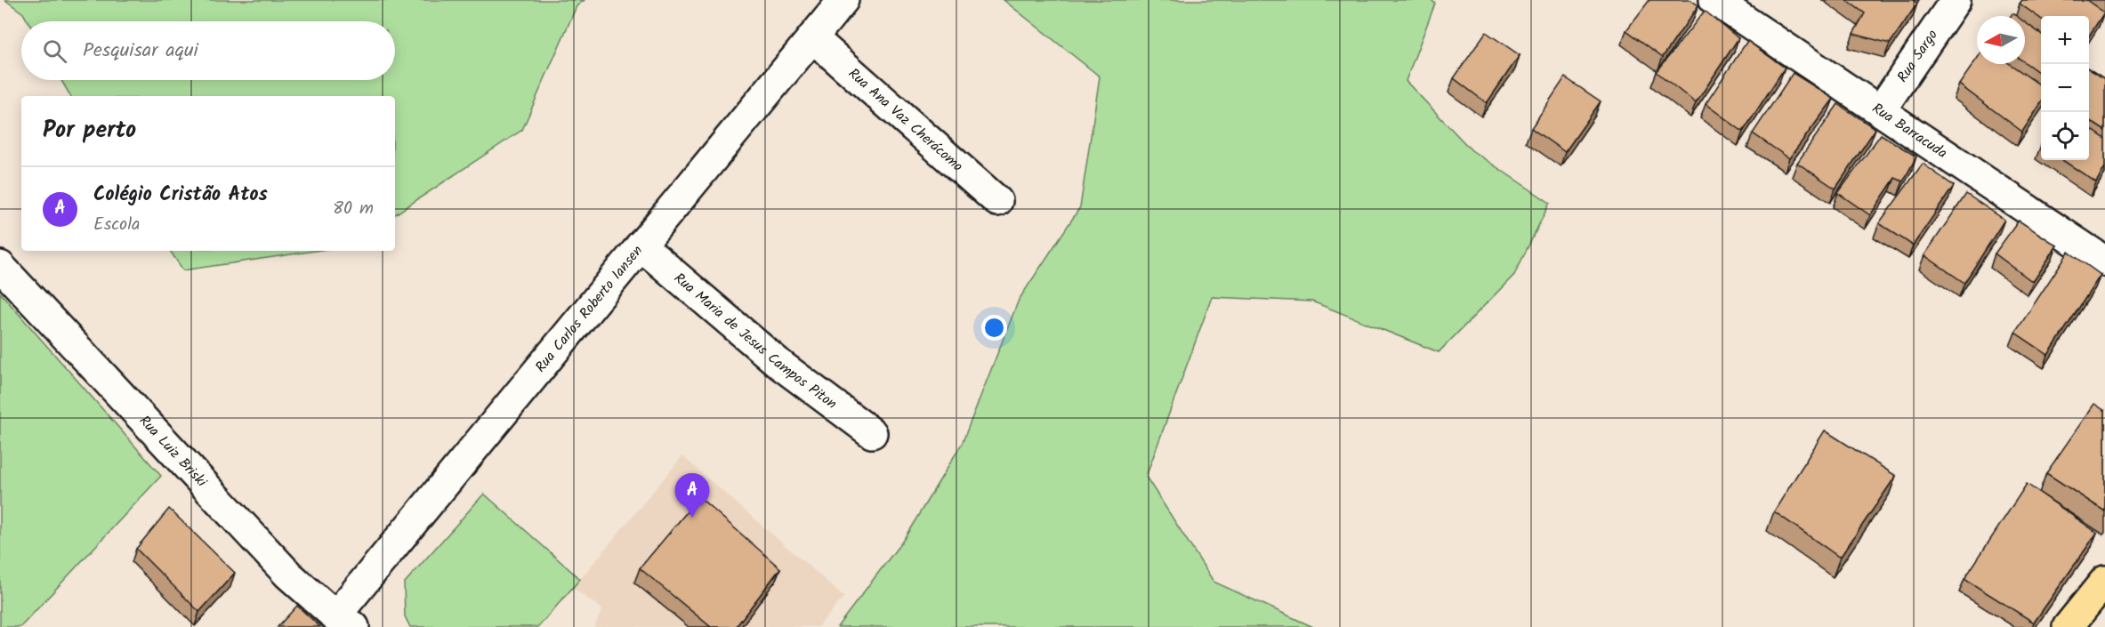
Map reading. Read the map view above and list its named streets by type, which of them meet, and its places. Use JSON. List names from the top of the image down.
{
  "streets": {
    "street": [
      "Rua Sargo",
      "Rua Ana Vaz Cherácomo",
      "Rua Barracuda",
      "Rua Carlos Roberto Iansen",
      "Rua Maria de Jesus Campos Piton",
      "Rua Luiz Briski"
    ]
  },
  "crossings": [
    ["Rua Sargo", "Rua Barracuda"],
    ["Rua Ana Vaz Cherácomo", "Rua Carlos Roberto Iansen"],
    ["Rua Carlos Roberto Iansen", "Rua Maria de Jesus Campos Piton"],
    ["Rua Carlos Roberto Iansen", "Rua Luiz Briski"]
  ],
  "north": "left",
  "page": {
    "map_buttons": ["+", "−"],
    "search": "Pesquisar aqui",
    "heading": "Por perto",
    "list": [
      {
        "mark": "A",
        "name": "Colégio Cristão Atos",
        "note": "Escola",
        "value": "80 m"
      }
    ],
    "pins": "A"
  }
}
